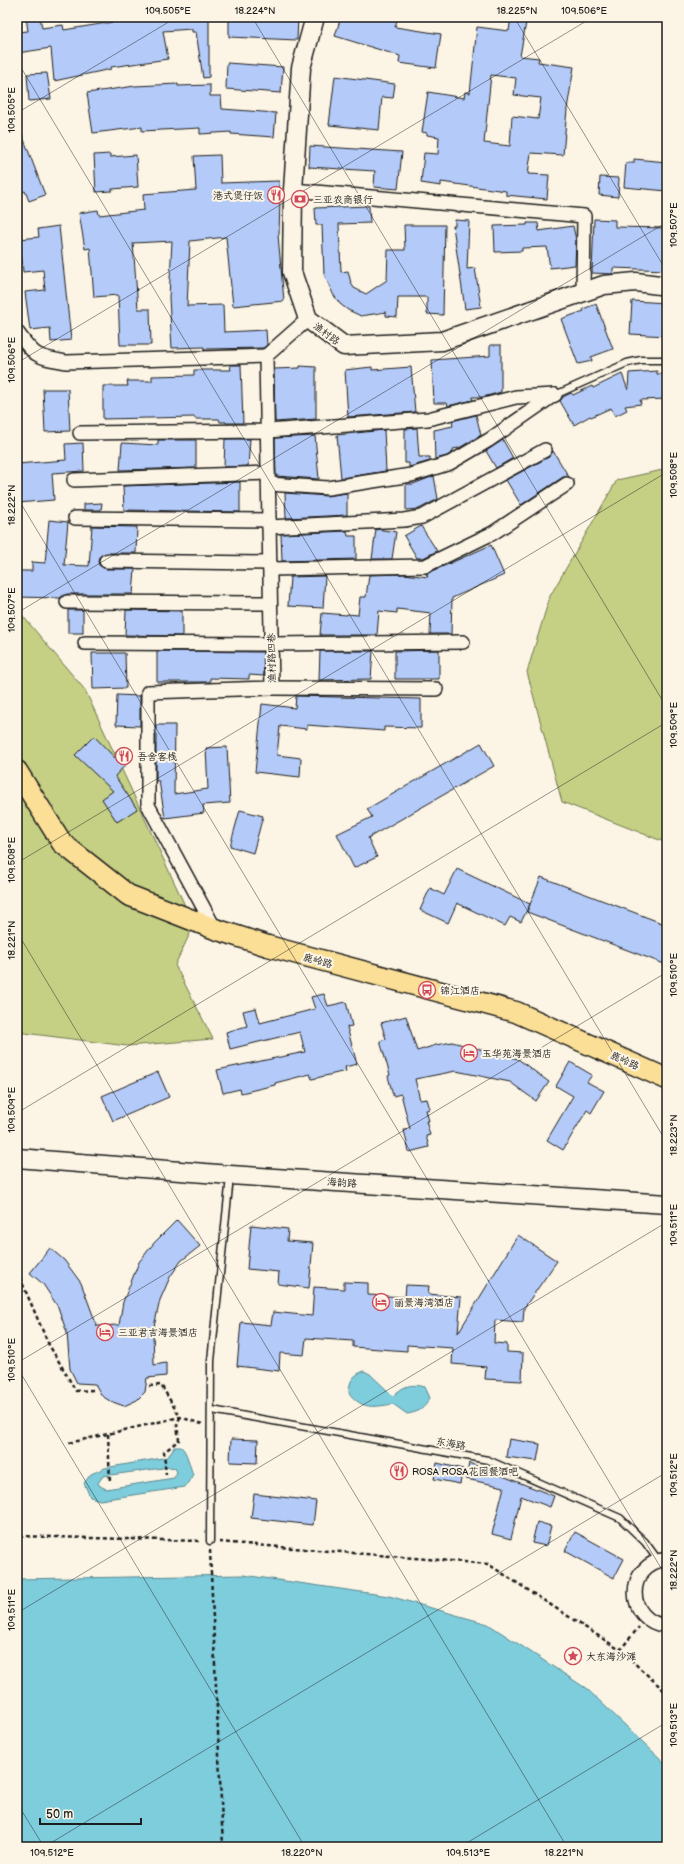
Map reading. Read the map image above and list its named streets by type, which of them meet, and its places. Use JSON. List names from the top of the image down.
{
  "streets": {
    "main road": ["鹿岭路"],
    "street": ["渔村路", "渔村路四巷", "海韵路"],
    "lane": ["东海路"]
  },
  "crossings": [
    ["渔村路四巷", "鹿岭路"]
  ],
  "places": {
    "restaurant": ["港式煲仔饭", "吾舍客栈", "ROSA ROSA花园餐酒吧"],
    "bank": ["三亚农商银行"],
    "bus stop": ["锦江酒店"],
    "hotel": ["玉华苑海景酒店", "丽景海湾酒店", "三亚君吉海景酒店"],
    "place": ["大东海沙滩"]
  },
  "scale_bar": "50 m",
  "coordinates": [
    "109.505°E",
    "18.224°N",
    "18.225°N",
    "109.506°E",
    "109.507°E",
    "109.508°E",
    "18.222°N",
    "109.509°E",
    "18.221°N",
    "109.510°E",
    "18.223°N",
    "109.511°E",
    "109.512°E",
    "109.513°E",
    "18.220°N"
  ]
}
